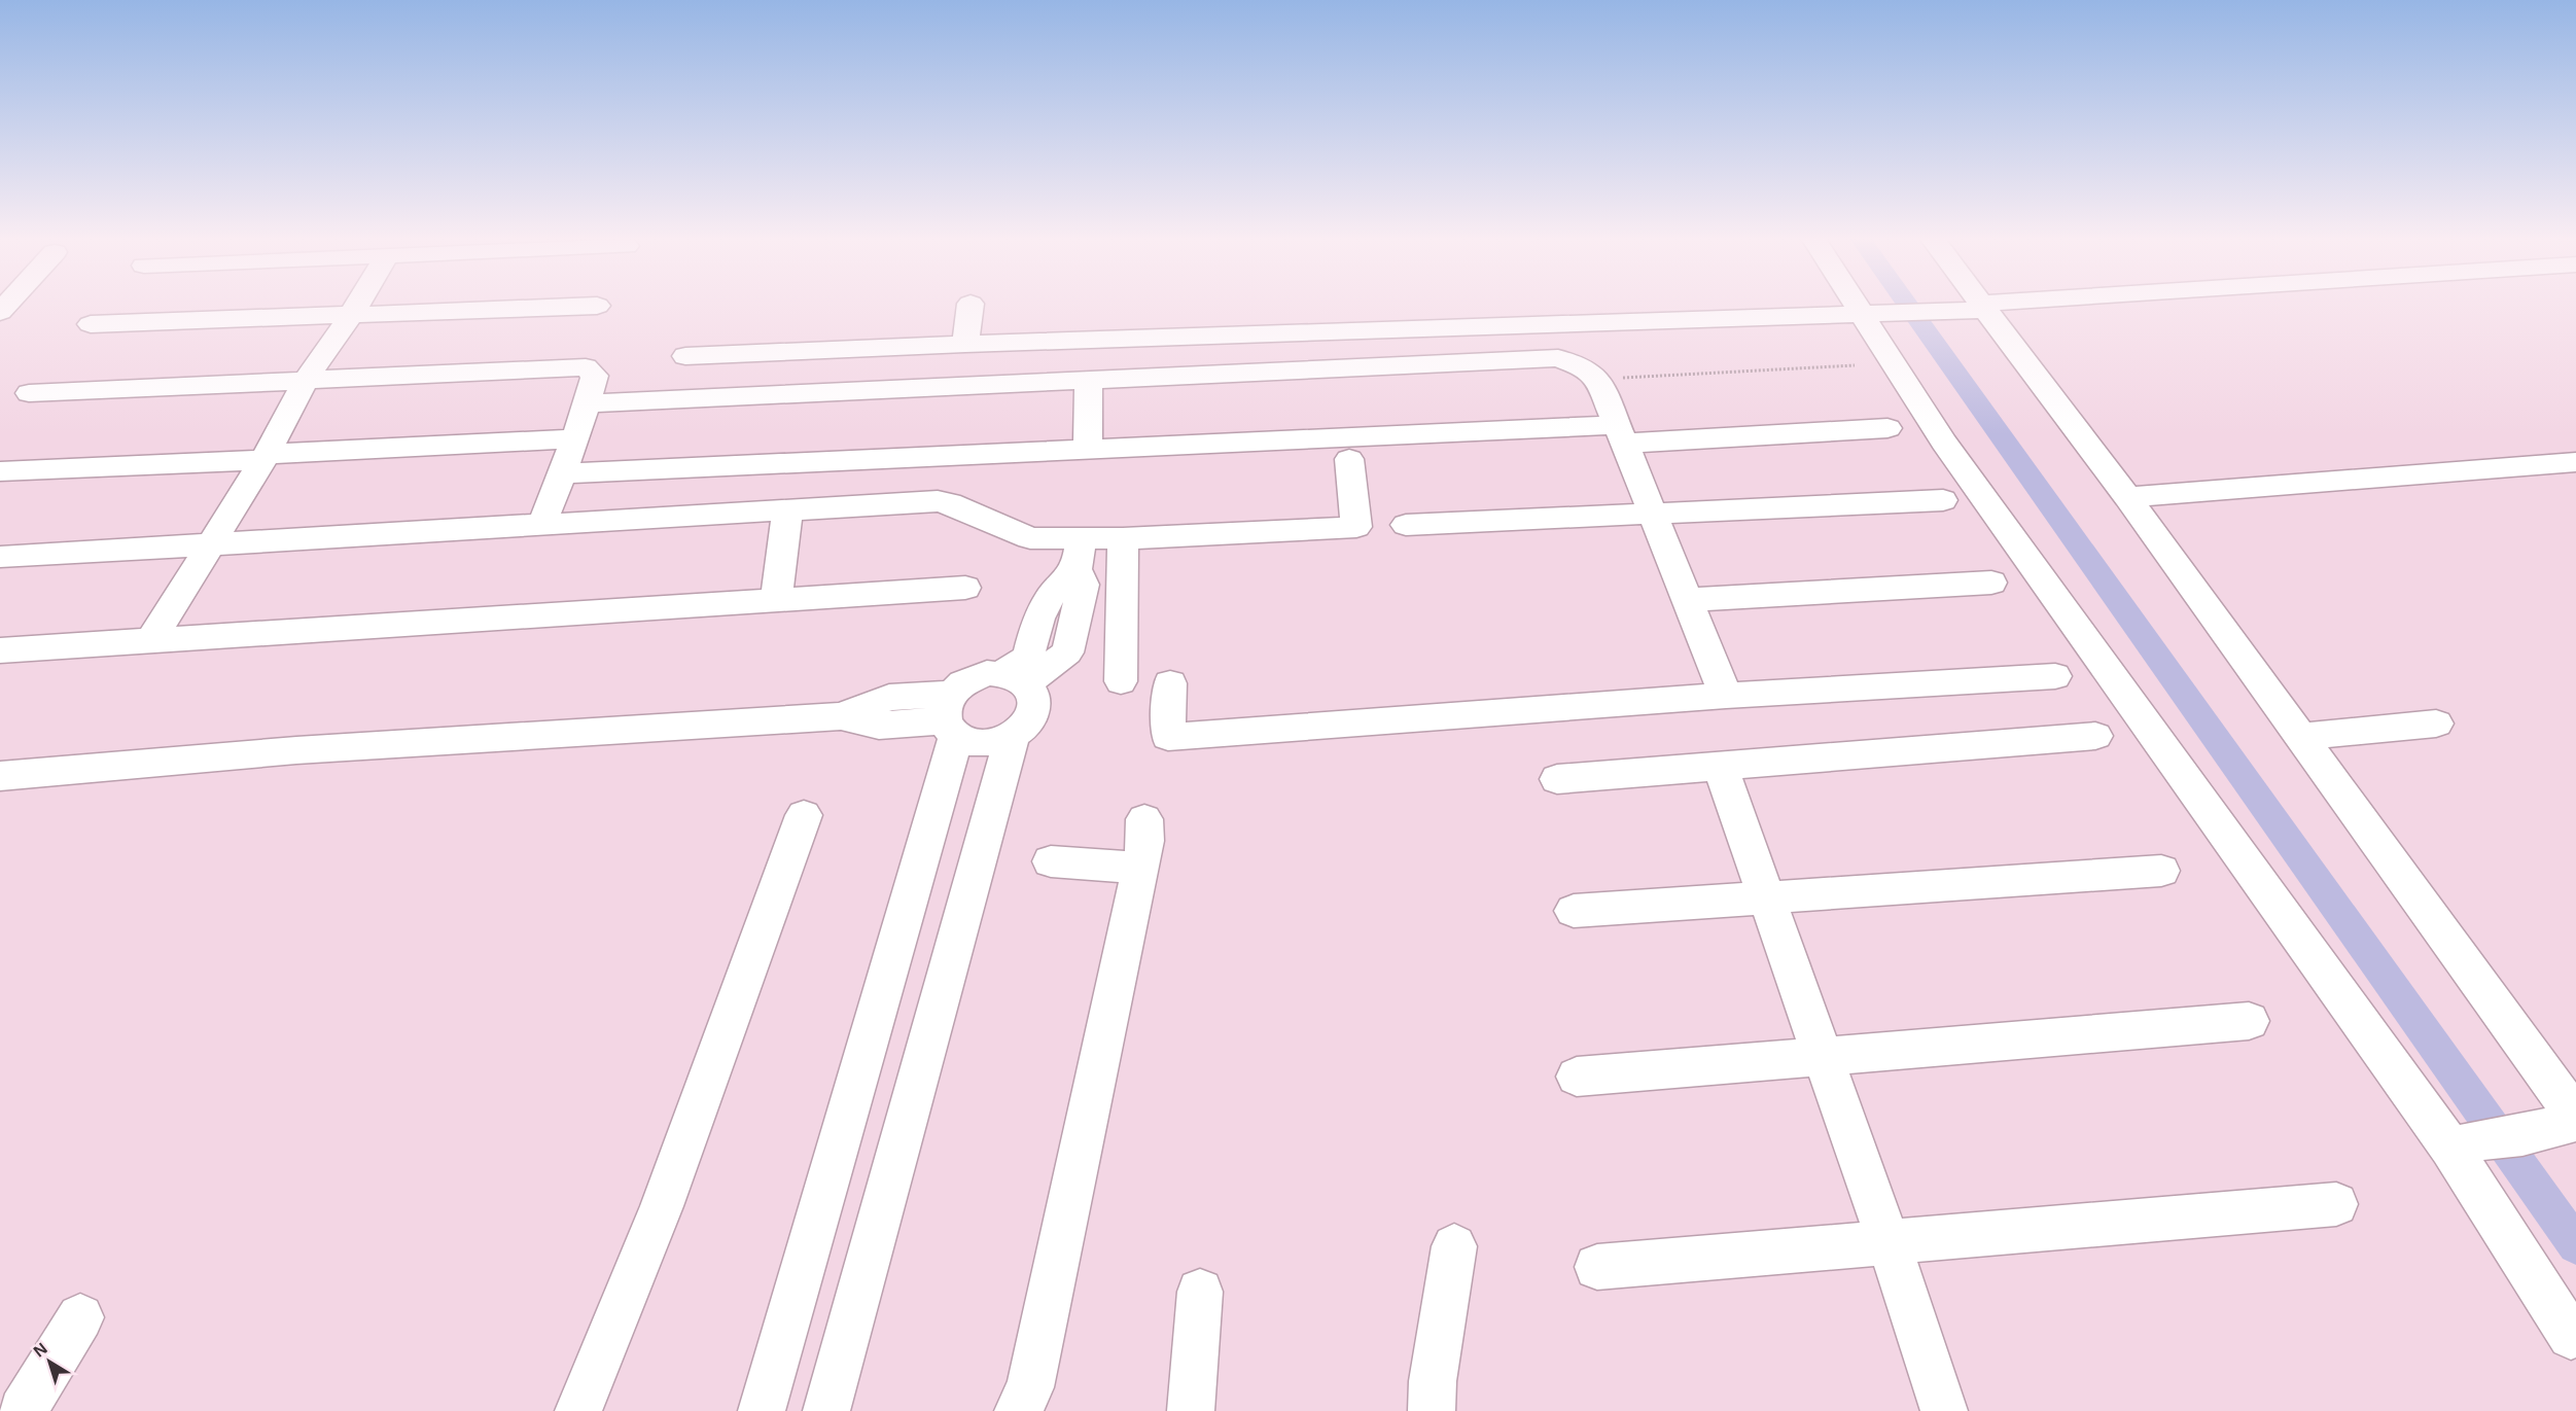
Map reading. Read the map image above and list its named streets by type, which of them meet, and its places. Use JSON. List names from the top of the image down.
{
  "north": "top left"
}
